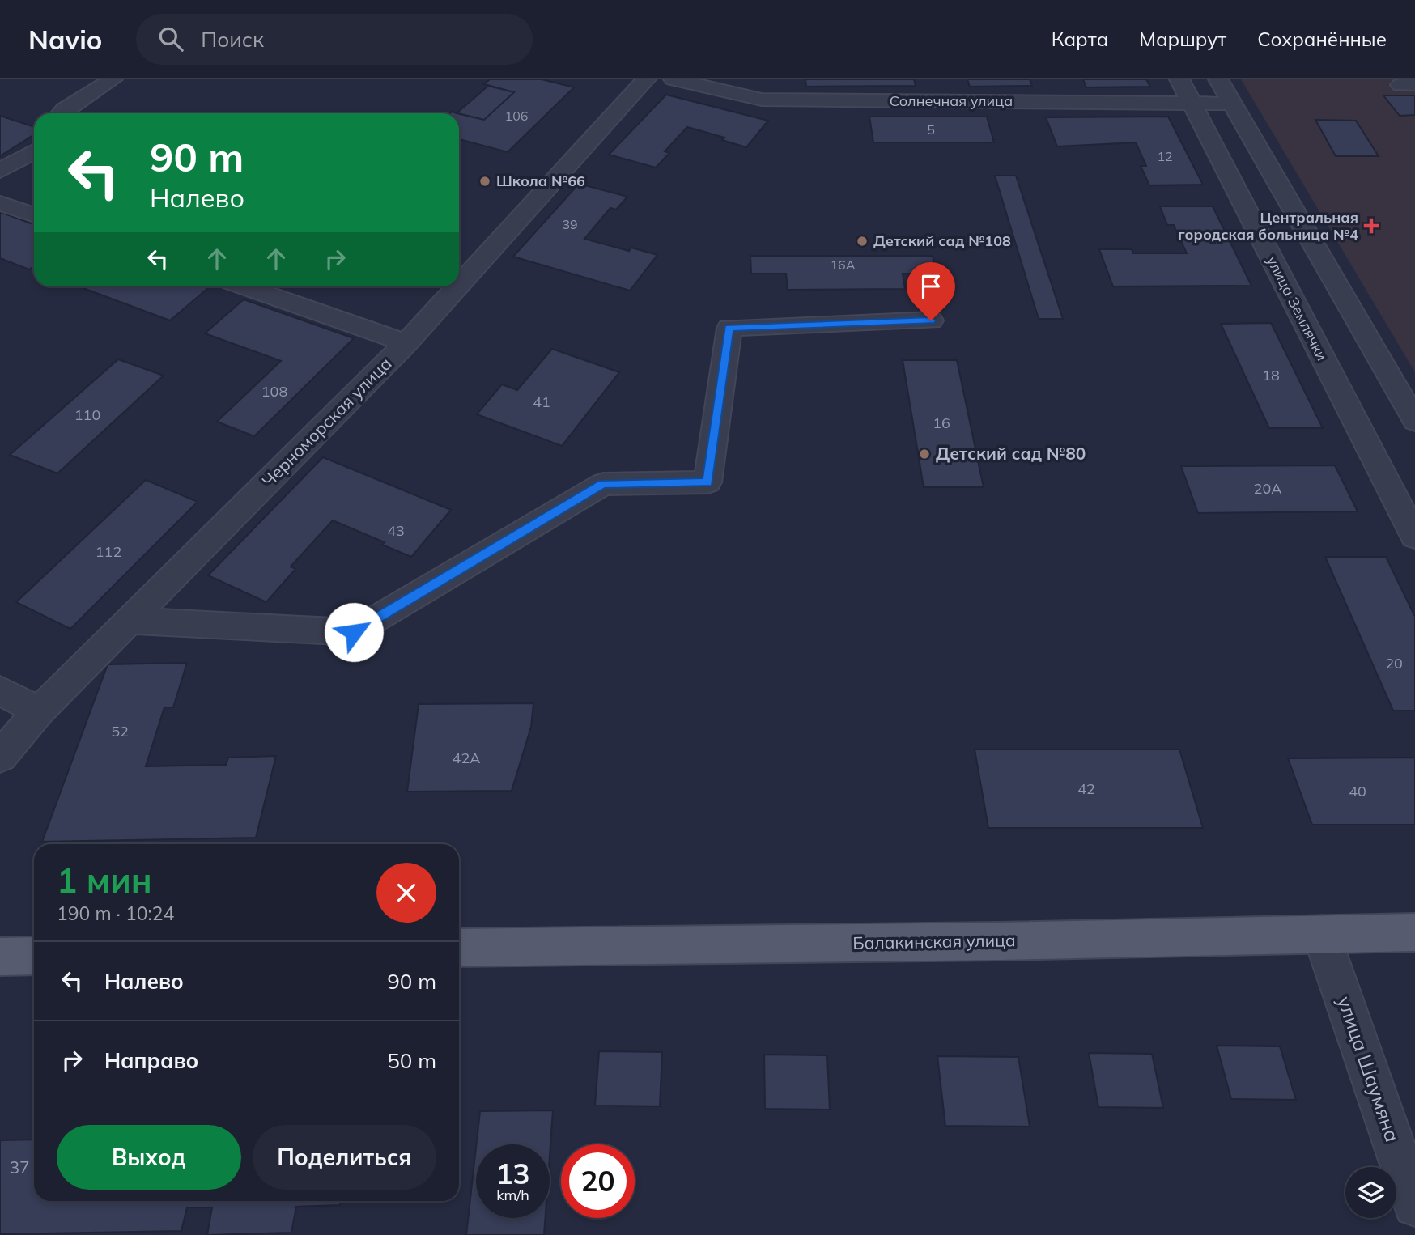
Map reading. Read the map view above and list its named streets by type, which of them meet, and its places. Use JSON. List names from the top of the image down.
{
  "streets": {
    "main road": ["Балакинская улица"],
    "street": [
      "Солнечная улица",
      "улица Землячки",
      "Черноморская улица",
      "улица Шаумяна"
    ]
  },
  "crossings": [
    ["Солнечная улица", "улица Землячки"],
    ["Балакинская улица", "улица Шаумяна"]
  ],
  "places": {
    "other": ["Школа №66", "Детский сад №108", "Детский сад №80"],
    "health": ["Центральная городская больница №4"]
  },
  "house_numbers": [
    "106",
    "5",
    "12",
    "39",
    "16А",
    "18",
    "108",
    "41",
    "110",
    "16",
    "20А",
    "43",
    "112",
    "20",
    "52",
    "42А",
    "42",
    "40",
    "37"
  ],
  "page": {
    "header": "Navio",
    "search": "Поиск",
    "nav": ["Карта", "Маршрут", "Сохранённые"],
    "turn": ["90 m", "Налево"],
    "heading": ["1 мин", "190 m · 10:24"],
    "list": [
      {
        "name": "Налево",
        "value": "90 m"
      },
      {
        "name": "Направо",
        "value": "50 m"
      }
    ],
    "buttons": ["Выход", "Поделиться"],
    "speed": "13 km/h",
    "limit": "20"
  }
}
